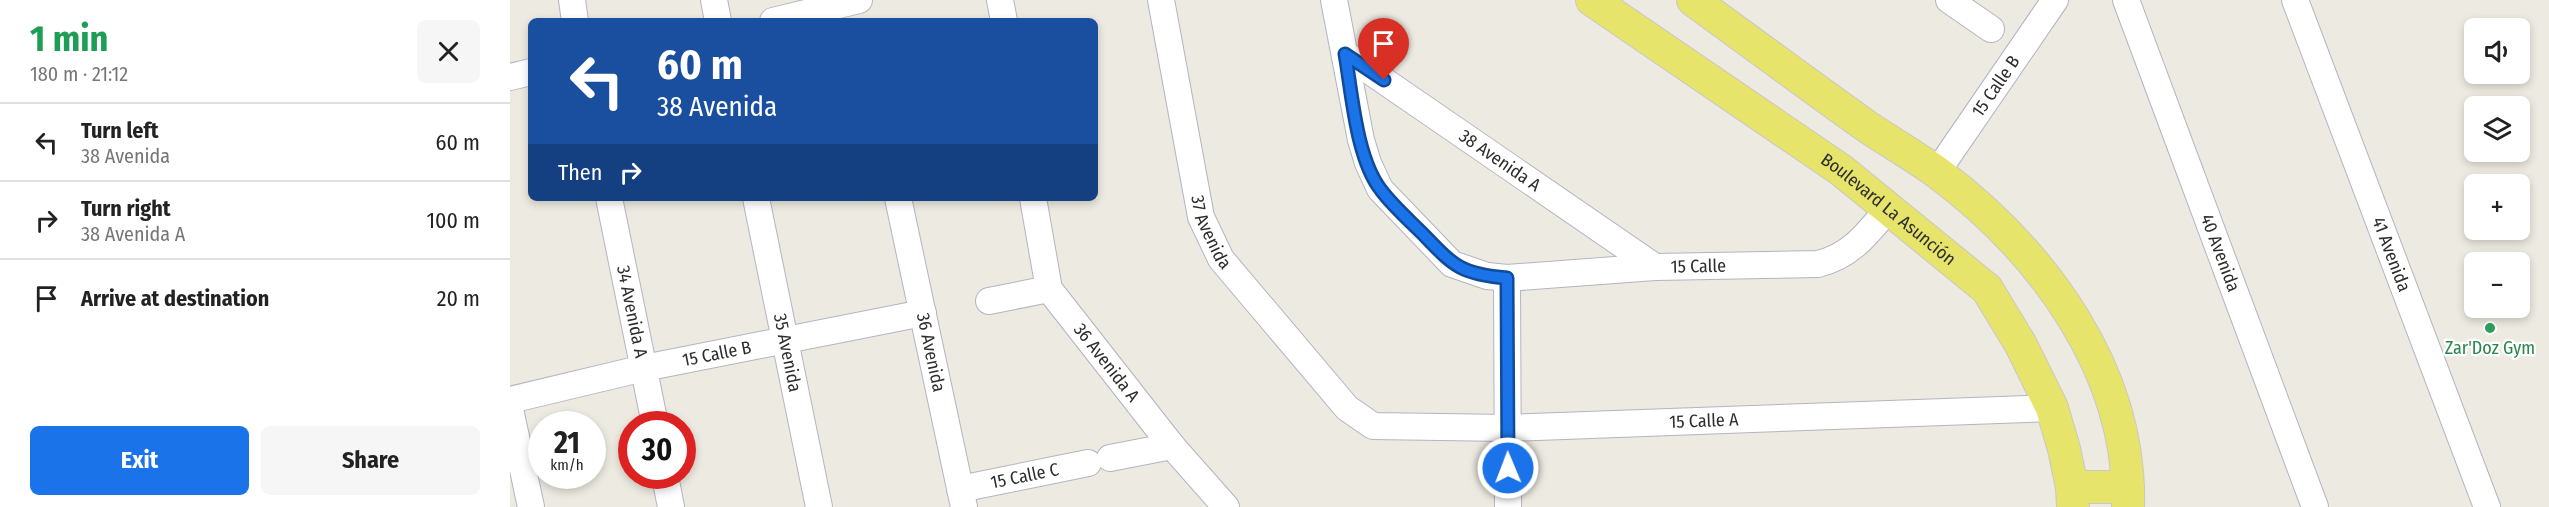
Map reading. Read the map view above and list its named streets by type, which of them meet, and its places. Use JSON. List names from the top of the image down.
{
  "streets": {
    "main road": ["Boulevard La Asunción"],
    "street": [
      "15 Calle B",
      "38 Avenida A",
      "37 Avenida",
      "40 Avenida",
      "41 Avenida",
      "15 Calle",
      "34 Avenida A",
      "35 Avenida",
      "36 Avenida",
      "36 Avenida A",
      "15 Calle A",
      "15 Calle C"
    ]
  },
  "crossings": [
    ["15 Calle B", "34 Avenida A"],
    ["15 Calle B", "35 Avenida"],
    ["15 Calle B", "36 Avenida"],
    ["38 Avenida A", "15 Calle"],
    ["Boulevard La Asunción", "15 Calle"],
    ["Boulevard La Asunción", "15 Calle A"],
    ["37 Avenida", "15 Calle A"],
    ["36 Avenida", "15 Calle C"],
    ["36 Avenida A", "15 Calle C"]
  ],
  "places": ["Zar'Doz Gym"],
  "page": {
    "heading": ["1 min", "180 m · 21:12"],
    "map_buttons": ["+", "−"],
    "turn": ["60 m", "38 Avenida"],
    "list": [
      {
        "name": "Turn left",
        "note": "38 Avenida",
        "value": "60 m"
      },
      {
        "name": "Turn right",
        "note": "38 Avenida A",
        "value": "100 m"
      },
      {
        "name": "Arrive at destination",
        "value": "20 m"
      }
    ],
    "then": "Then",
    "speed": "21 km/h",
    "limit": "30",
    "buttons": ["Exit", "Share"]
  }
}
